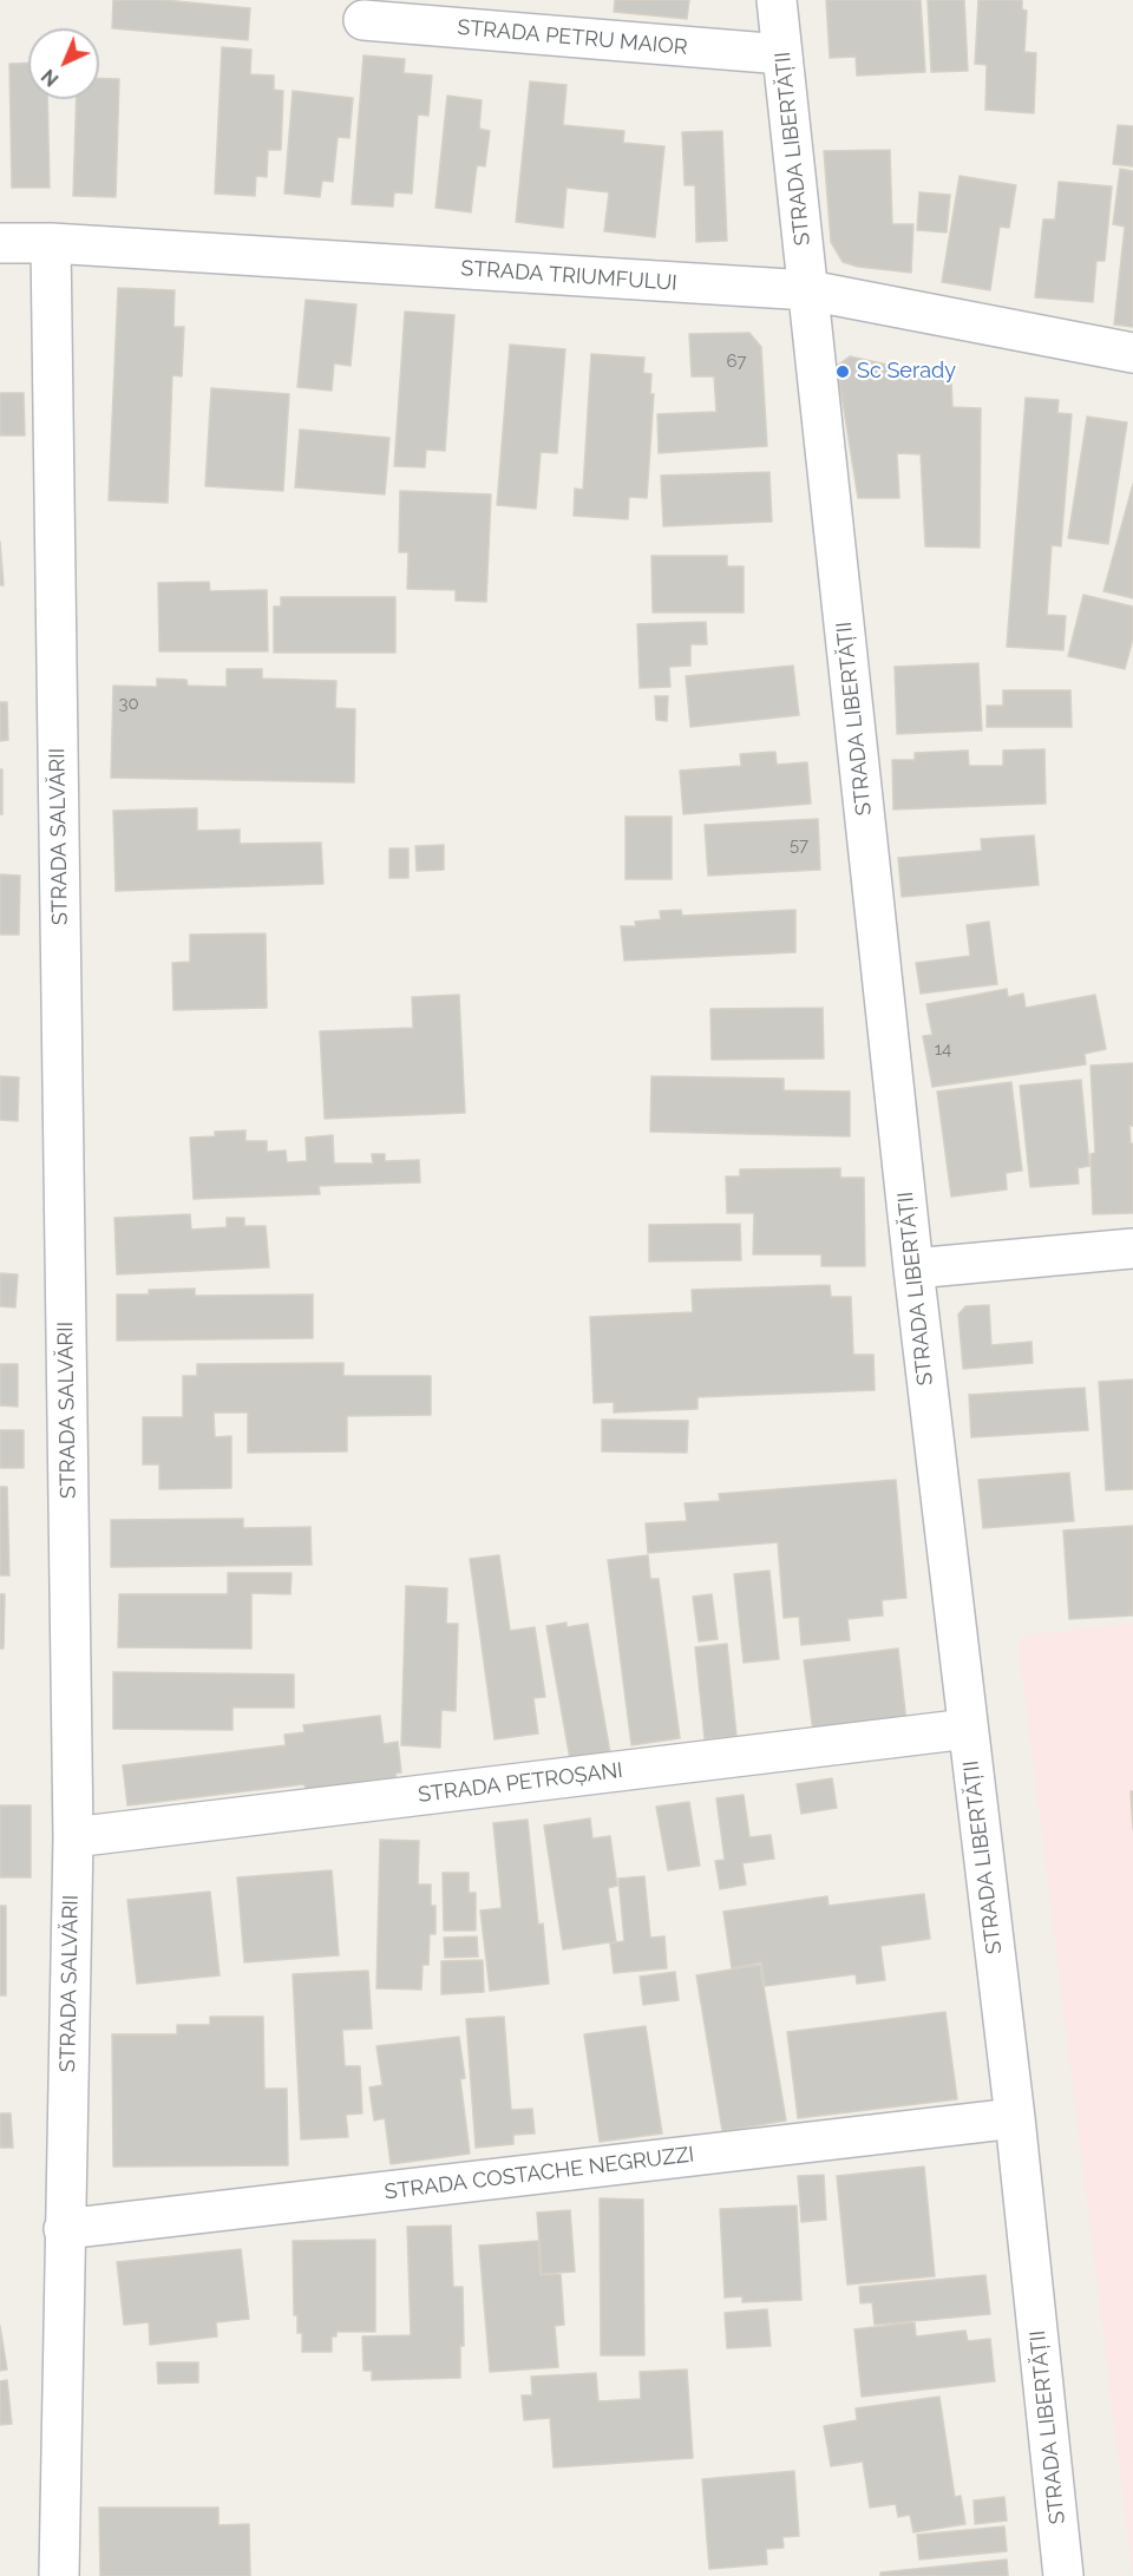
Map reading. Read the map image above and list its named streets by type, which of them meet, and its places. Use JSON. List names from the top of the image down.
{
  "streets": {
    "street": [
      "STRADA PETRU MAIOR",
      "STRADA LIBERTĂȚII",
      "STRADA TRIUMFULUI",
      "STRADA SALVĂRII",
      "STRADA PETROȘANI",
      "STRADA COSTACHE NEGRUZZI"
    ]
  },
  "crossings": [
    ["STRADA PETRU MAIOR", "STRADA LIBERTĂȚII"],
    ["STRADA LIBERTĂȚII", "STRADA TRIUMFULUI"],
    ["STRADA LIBERTĂȚII", "STRADA PETROȘANI"],
    ["STRADA LIBERTĂȚII", "STRADA COSTACHE NEGRUZZI"],
    ["STRADA TRIUMFULUI", "STRADA SALVĂRII"],
    ["STRADA SALVĂRII", "STRADA PETROȘANI"],
    ["STRADA SALVĂRII", "STRADA COSTACHE NEGRUZZI"]
  ],
  "places": ["Sc Serady"],
  "house_numbers": [
    "67",
    "30",
    "57",
    "14"
  ],
  "north": "bottom left"
}
